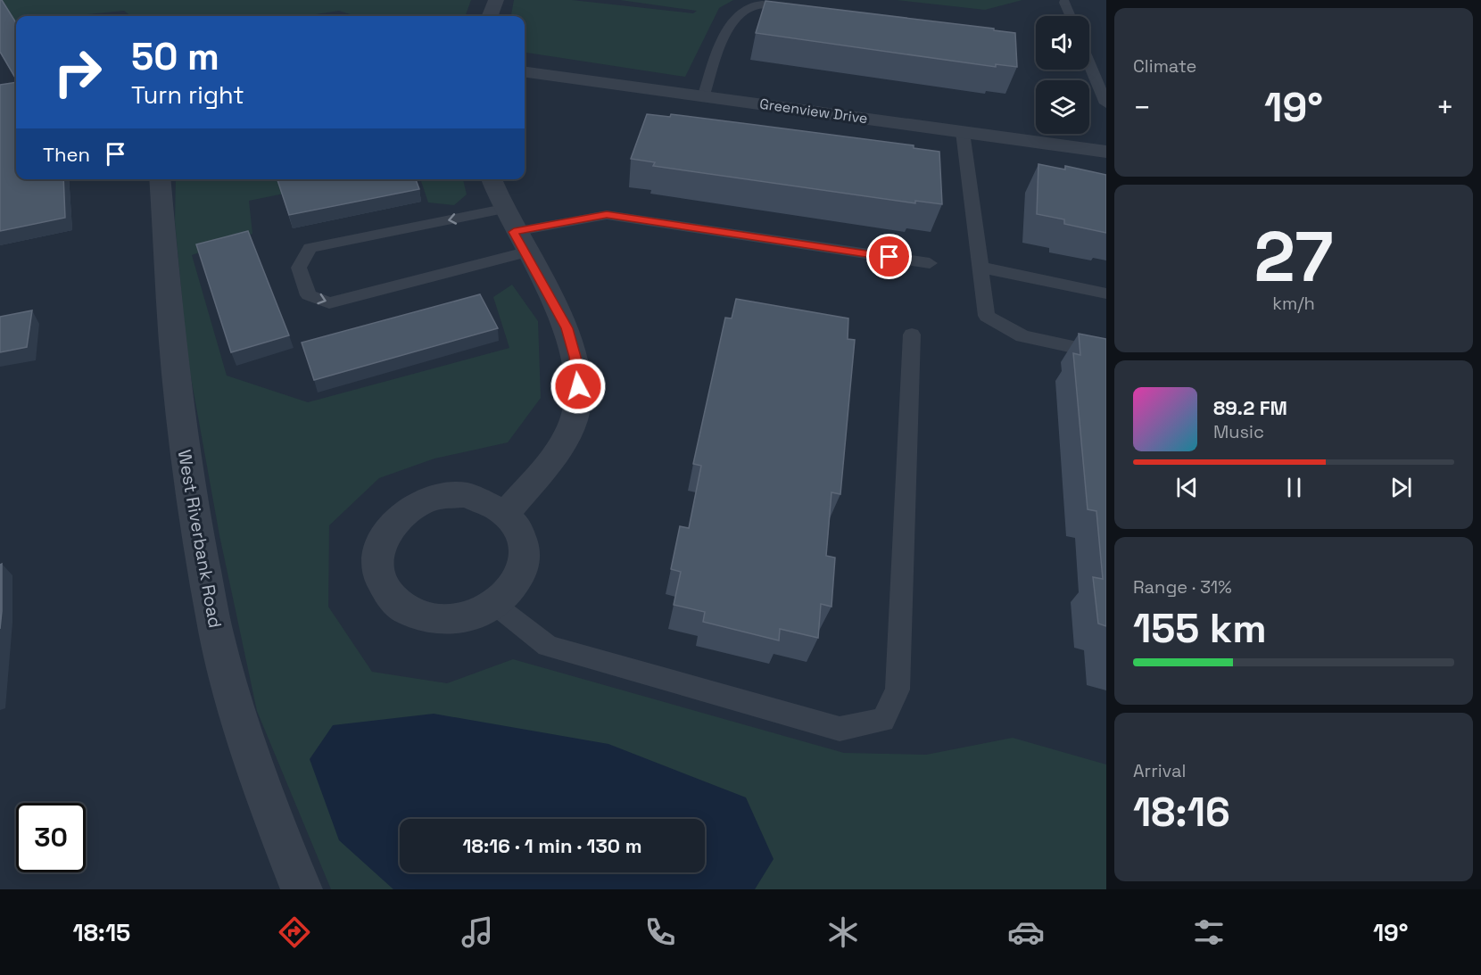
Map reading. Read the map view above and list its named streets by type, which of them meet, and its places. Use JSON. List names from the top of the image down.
{
  "streets": {
    "street": ["Greenview Drive", "West Riverbank Road"]
  },
  "page": {
    "tile": [
      "Climate",
      ["27", "km/h"],
      ["Range · 31%", "155 km"],
      ["Arrival", "18:16"]
    ],
    "turn": ["50 m", "Turn right"],
    "heat": ["−", "19°", "+"],
    "then": "Then",
    "song": ["89.2 FM", "Music"],
    "limit": "30",
    "trip": "18:16 · 1 min · 130 m",
    "tabs": ["18:15", "19°"]
  }
}
